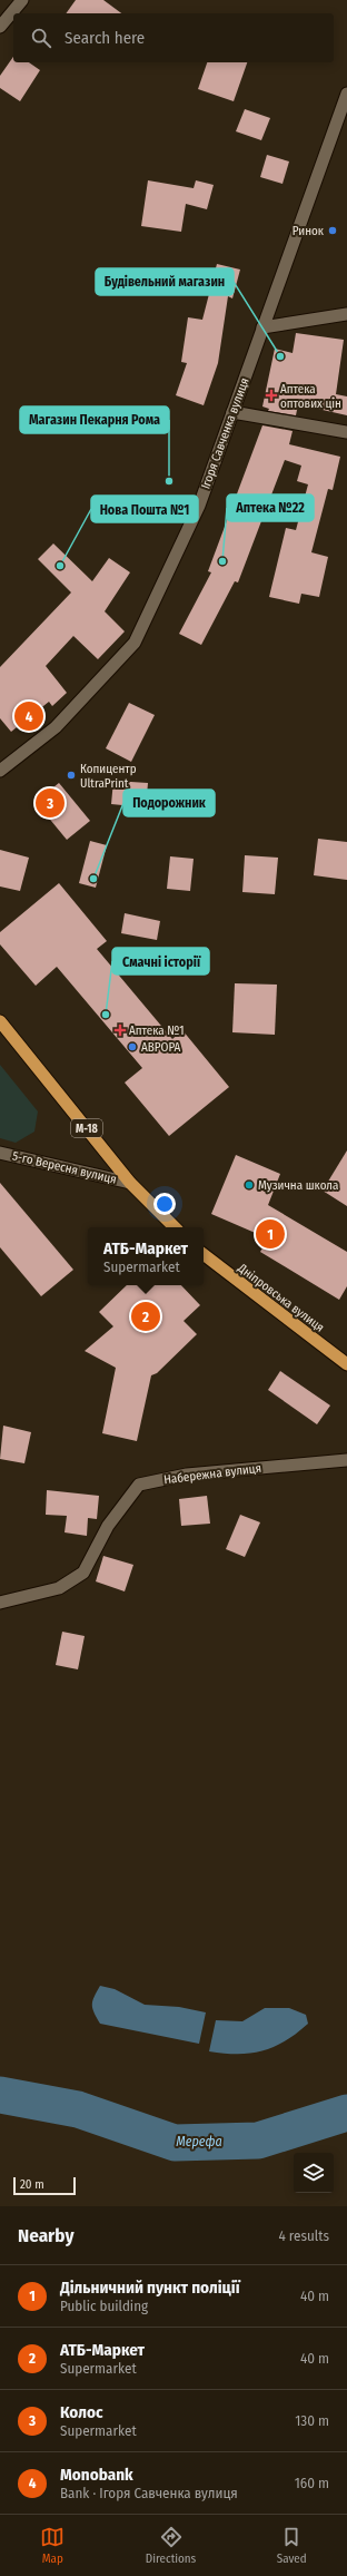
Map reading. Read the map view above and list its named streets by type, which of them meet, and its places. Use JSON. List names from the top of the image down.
{
  "streets": {
    "highway": ["М-18", "Дніпровська вулиця"],
    "street": ["Ігоря Савченка вулиця", "5-го Вересня вулиця", "Набережна вулиця"]
  },
  "crossings": [
    ["М-18", "5-го Вересня вулиця"]
  ],
  "water": ["Мерефа"],
  "places": {
    "other": [
      "Ринок",
      "Будівельний магазин",
      "Магазин Пекарня Рома",
      "Аптека №22",
      "Нова Пошта №1",
      "Копицентр UltraPrint",
      "Подорожник",
      "Смачні історії",
      "АВРОРА",
      "Музична школа"
    ],
    "health": ["Аптека оптових цін", "Аптека №1"]
  },
  "scale_bar": "20 m",
  "page": {
    "search": "Search here",
    "pins": [
      "4",
      "3",
      "1",
      "2"
    ],
    "popup": ["АТБ-Маркет", "Supermarket"],
    "scale": "20 m",
    "heading": ["Nearby", "4 results"],
    "list": [
      {
        "mark": "1",
        "name": "Дільничний пункт поліції",
        "note": "Public building",
        "value": "40 m"
      },
      {
        "mark": "2",
        "name": "АТБ-Маркет",
        "note": "Supermarket",
        "value": "40 m"
      },
      {
        "mark": "3",
        "name": "Колос",
        "note": "Supermarket",
        "value": "130 m"
      },
      {
        "mark": "4",
        "name": "Monobank",
        "note": "Bank · Ігоря Савченка вулиця",
        "value": "160 m"
      }
    ],
    "nav": ["Map", "Directions", "Saved"]
  }
}
